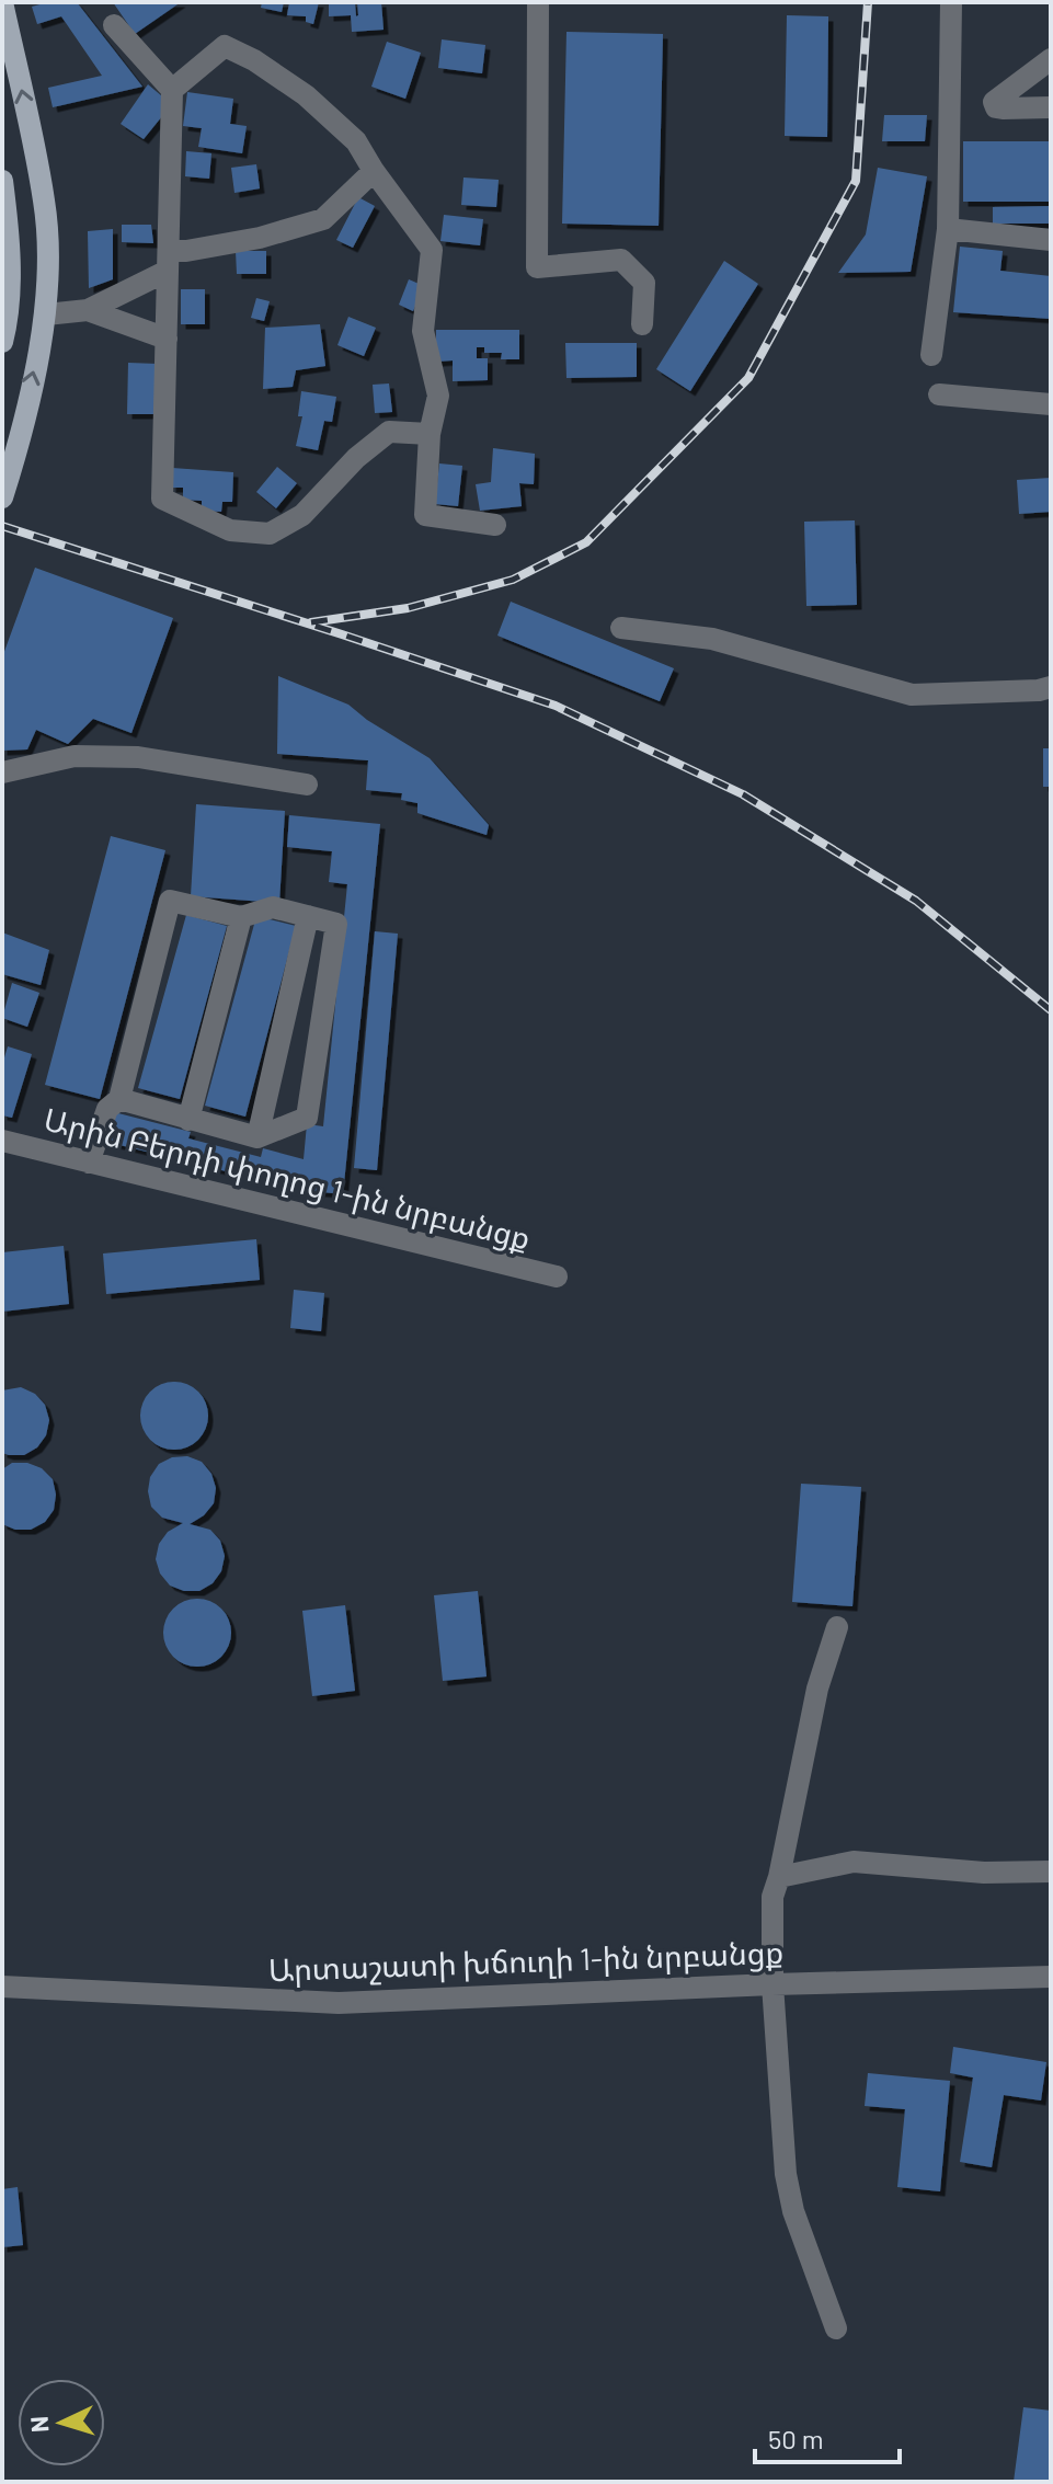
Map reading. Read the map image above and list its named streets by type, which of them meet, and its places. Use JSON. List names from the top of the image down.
{
  "streets": {
    "street": ["Արին Բերդի փողոց 1-ին նրբանցք", "Արտաշատի խճուղի 1-ին նրբանցք"]
  },
  "scale_bar": "50 m",
  "north": "left"
}
